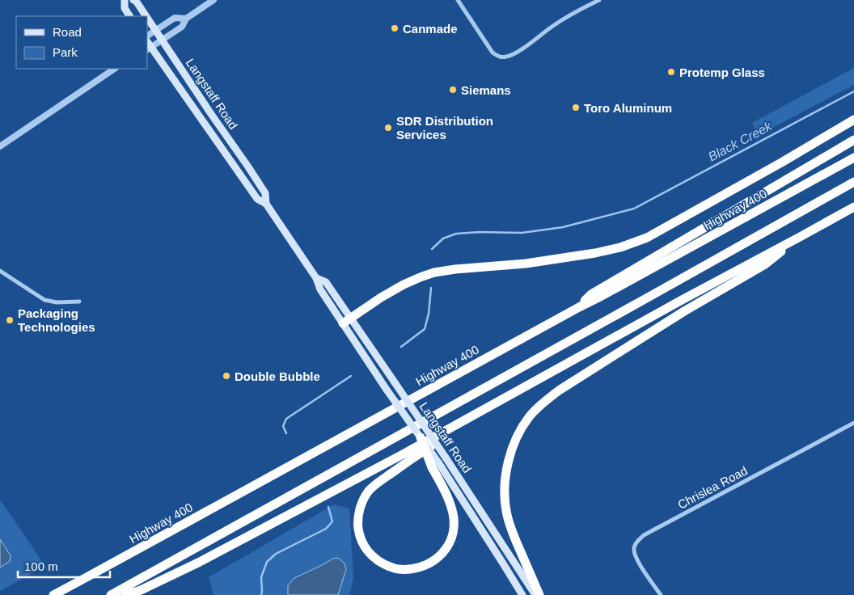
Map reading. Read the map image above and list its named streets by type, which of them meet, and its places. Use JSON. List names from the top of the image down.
{
  "streets": {
    "highway": ["Highway 400"],
    "main road": ["Langstaff Road"],
    "street": ["Chrislea Road"]
  },
  "water": ["Black Creek"],
  "places": [
    "Canmade",
    "Protemp Glass",
    "Siemans",
    "Toro Aluminum",
    "SDR Distribution Services",
    "Packaging Technologies",
    "Double Bubble"
  ],
  "legend": ["Road", "Park"],
  "scale_bar": "100 m"
}
